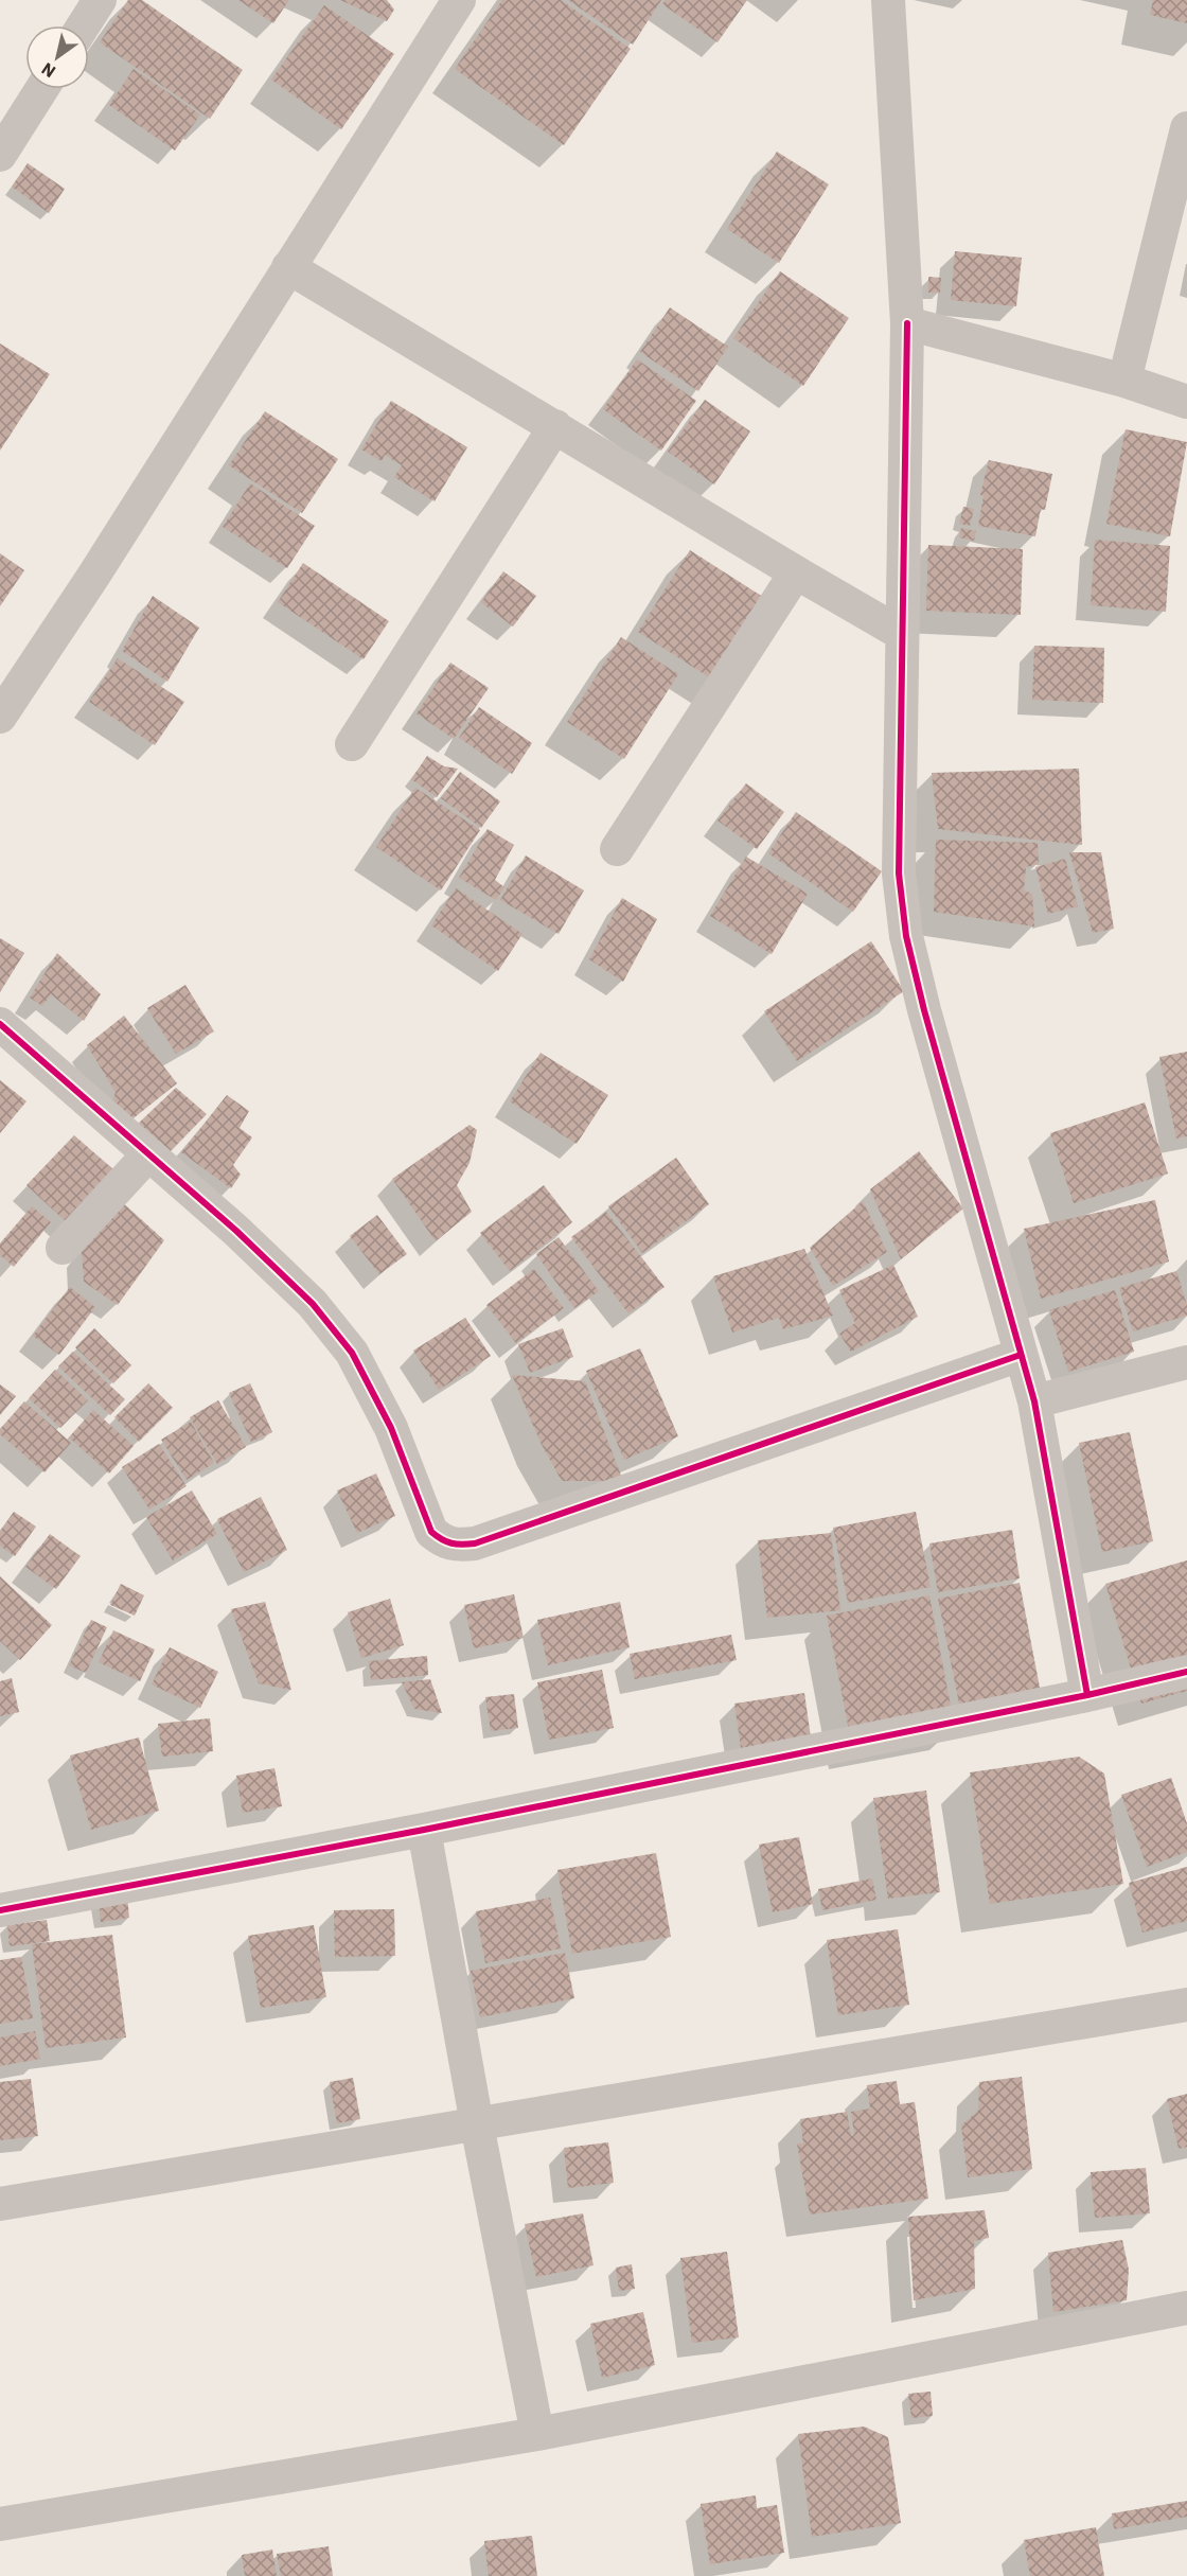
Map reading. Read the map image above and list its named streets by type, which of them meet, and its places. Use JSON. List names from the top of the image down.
{
  "north": "bottom left"
}
